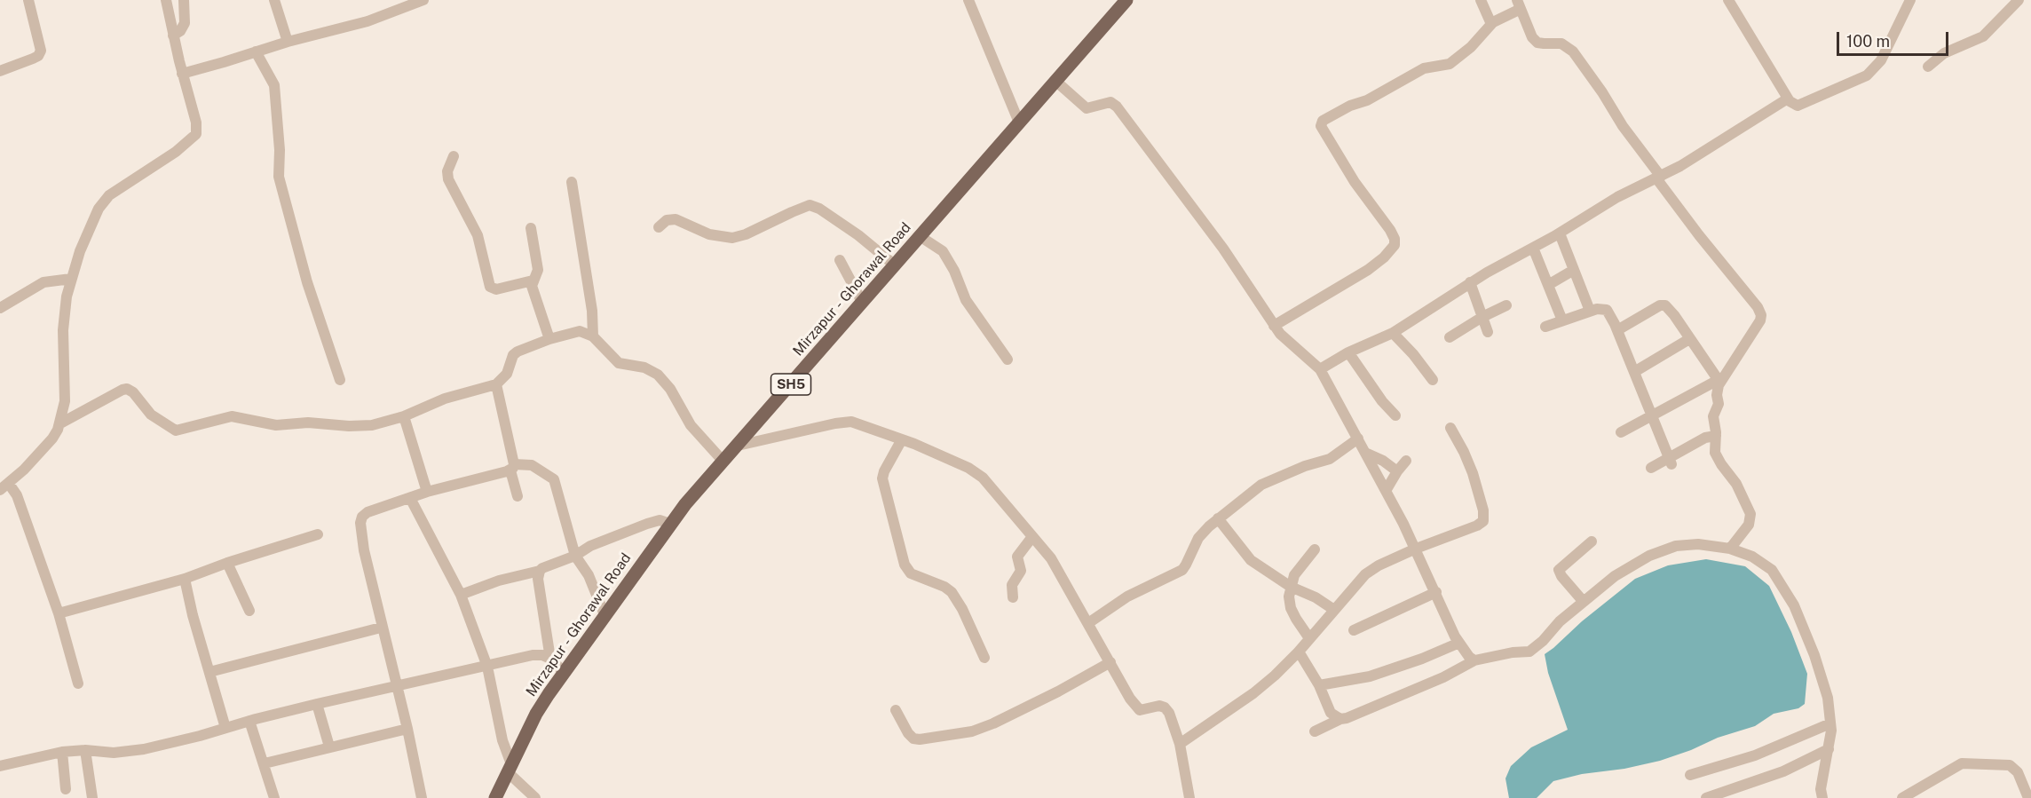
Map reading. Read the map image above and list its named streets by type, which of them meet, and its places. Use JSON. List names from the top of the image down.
{
  "streets": {
    "main road": ["Mirzapur - Ghorawal Road", "SH5"]
  },
  "scale_bar": "100 m"
}
